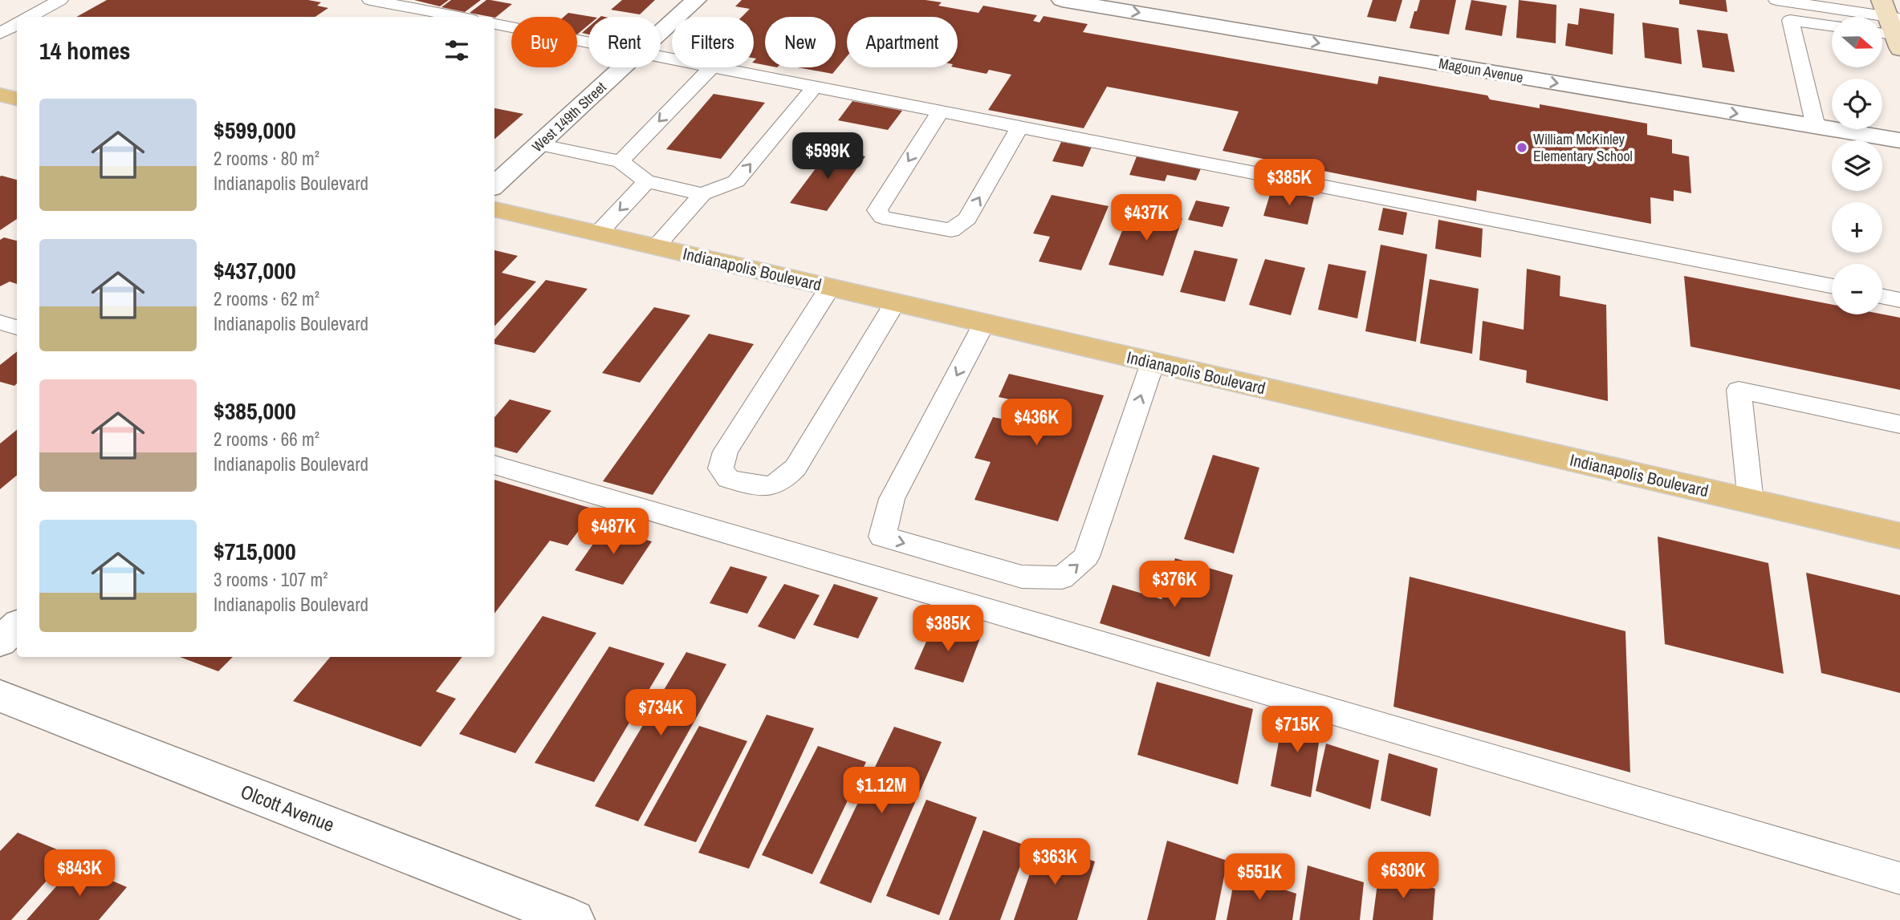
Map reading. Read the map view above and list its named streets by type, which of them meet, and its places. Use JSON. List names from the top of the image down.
{
  "streets": {
    "main road": ["Indianapolis Boulevard"],
    "street": ["Magoun Avenue", "West 149th Street", "Olcott Avenue"]
  },
  "one_way": ["Magoun Avenue"],
  "places": ["William McKinley Elementary School"],
  "north": "right",
  "page": {
    "map_buttons": ["+", "−"],
    "chip": [
      "Buy",
      "Rent",
      "Filters",
      "New",
      "Apartment"
    ],
    "heading": "14 homes",
    "list": [
      {
        "name": "$599,000",
        "note": "2 rooms · 80 m² · Indianapolis Boulevard"
      },
      {
        "name": "$437,000",
        "note": "2 rooms · 62 m² · Indianapolis Boulevard"
      },
      {
        "name": "$385,000",
        "note": "2 rooms · 66 m² · Indianapolis Boulevard"
      },
      {
        "name": "$715,000",
        "note": "3 rooms · 107 m² · Indianapolis Boulevard"
      }
    ],
    "price": [
      "$599K",
      "$385K",
      "$437K",
      "$436K",
      "$487K",
      "$376K",
      "$385K",
      "$734K",
      "$715K",
      "$1.12M",
      "$363K",
      "$843K",
      "$630K",
      "$551K"
    ]
  }
}
